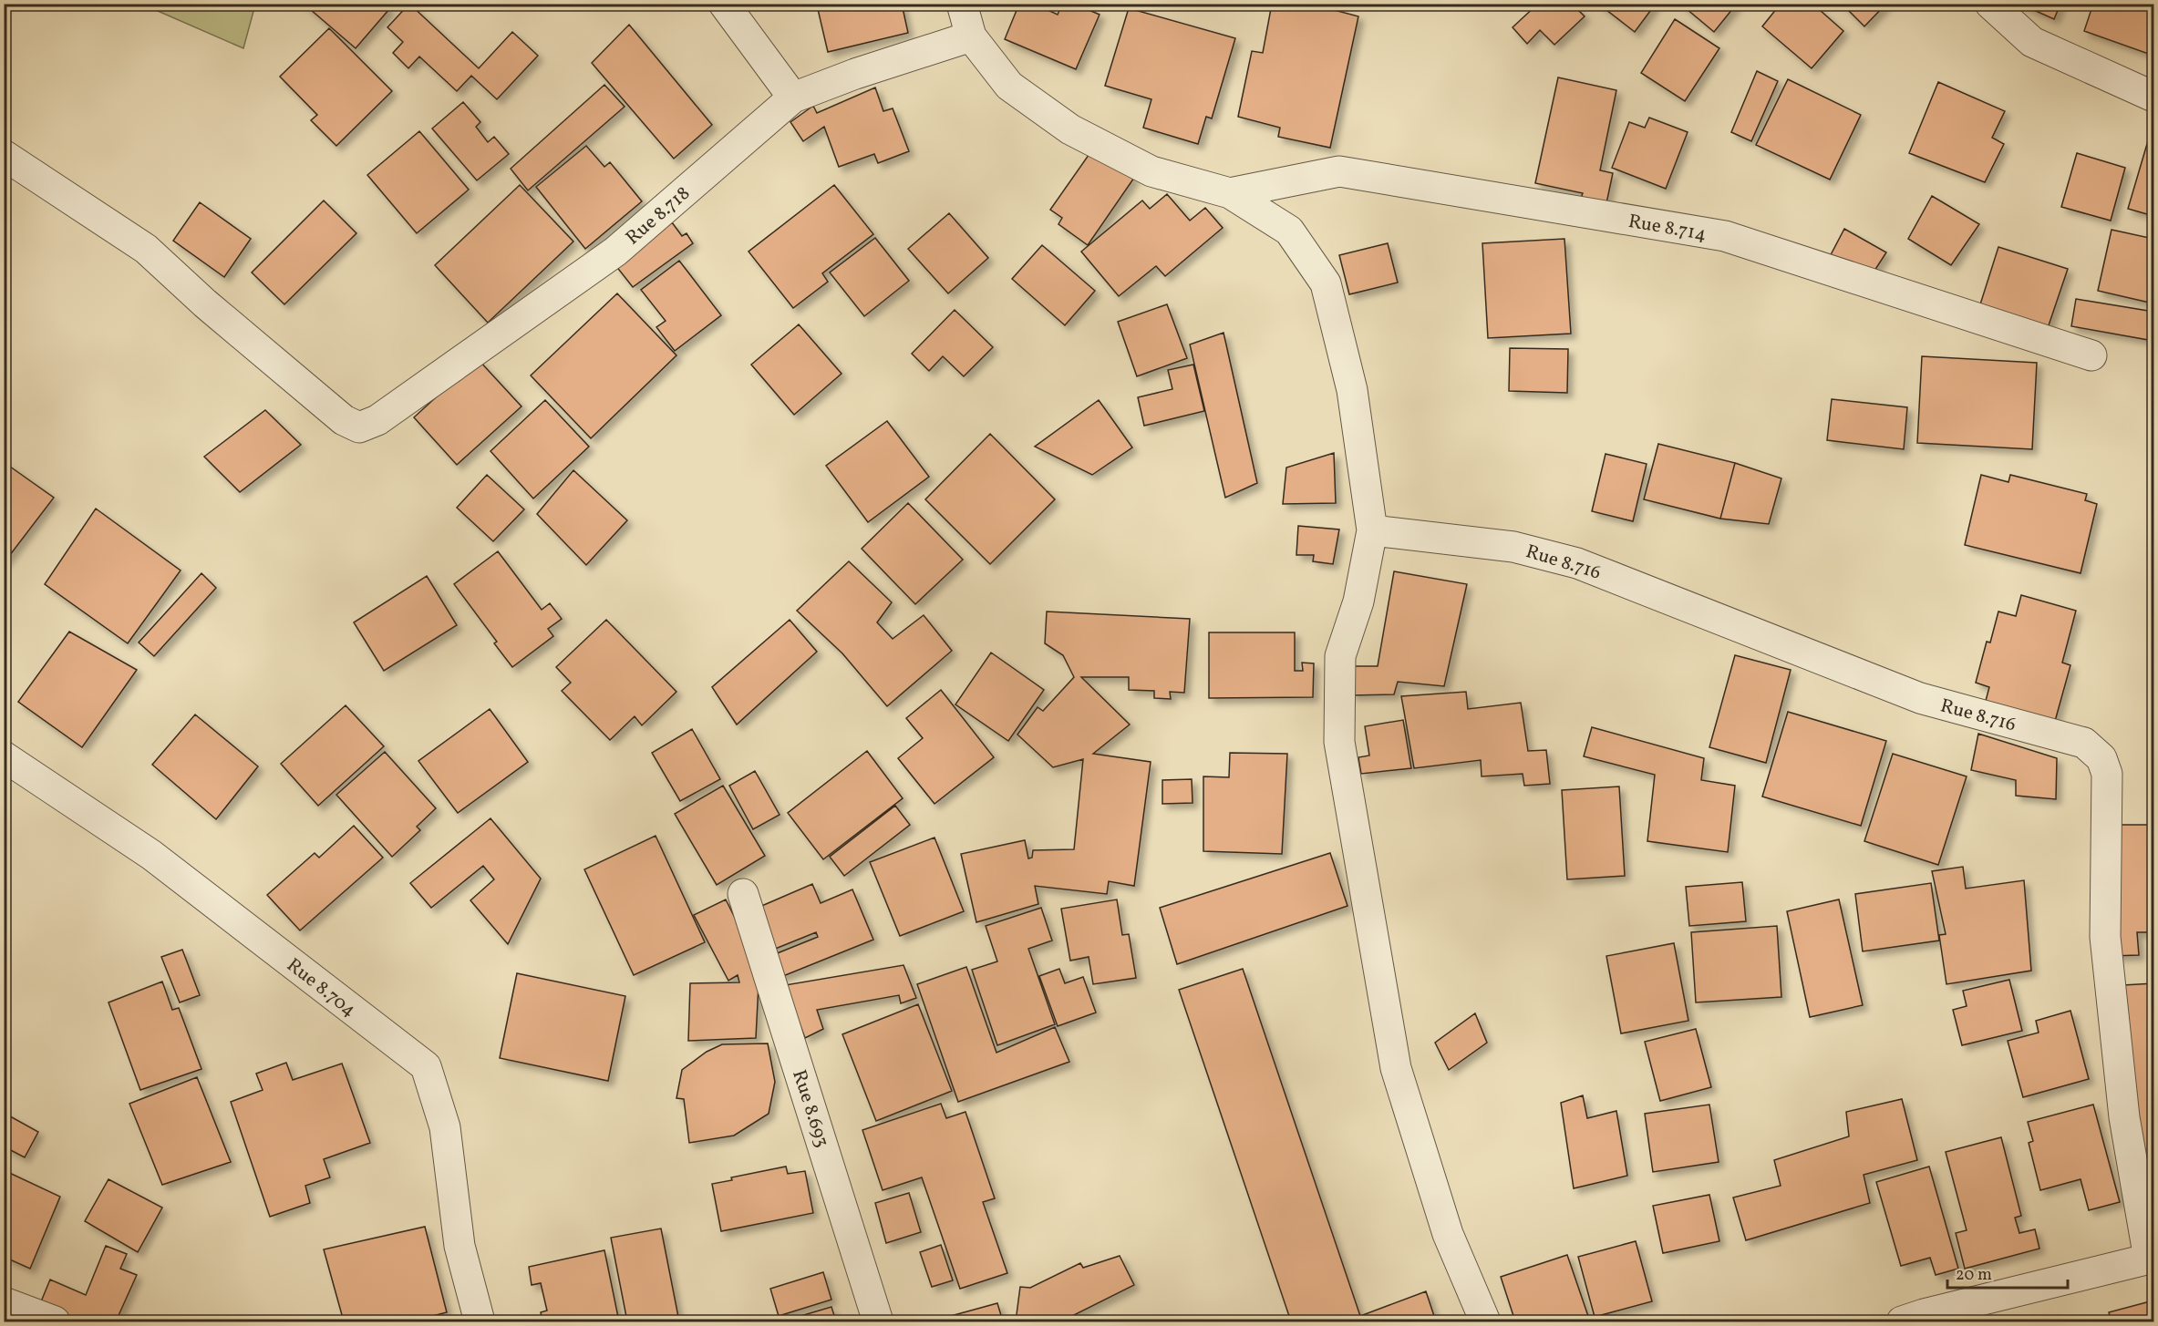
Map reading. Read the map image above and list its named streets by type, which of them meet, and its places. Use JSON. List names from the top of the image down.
{
  "streets": {
    "street": [
      "Rue 8.718",
      "Rue 8.714",
      "Rue 8.716",
      "Rue 8.704",
      "Rue 8.693"
    ]
  },
  "scale_bar": "20 m"
}
